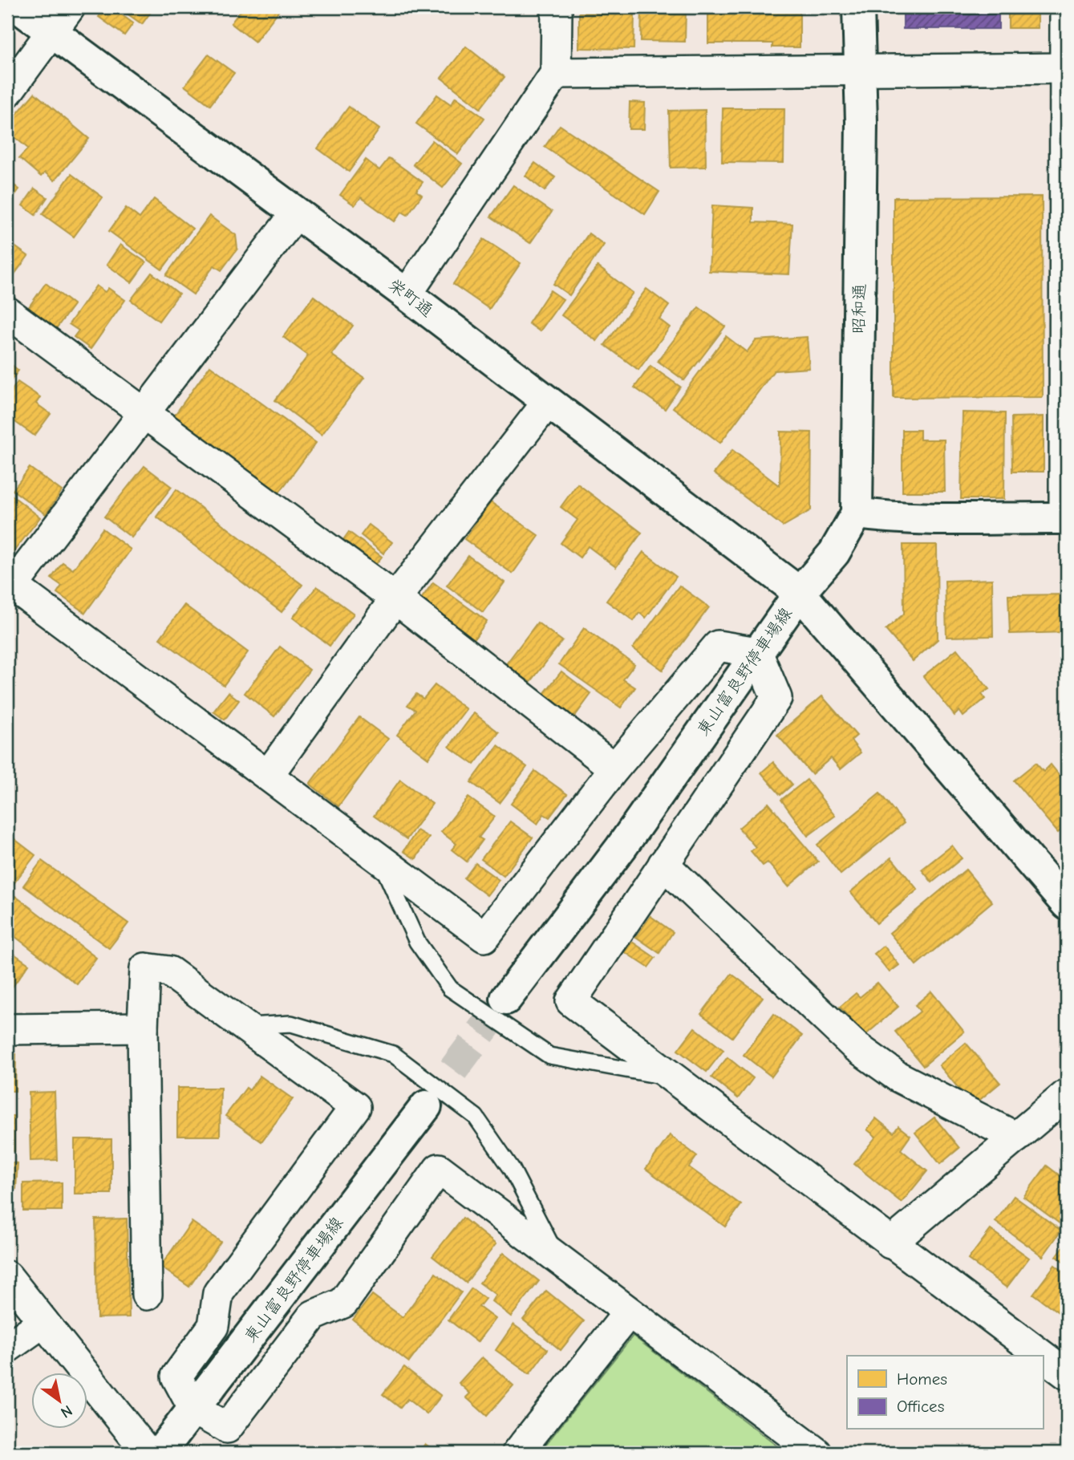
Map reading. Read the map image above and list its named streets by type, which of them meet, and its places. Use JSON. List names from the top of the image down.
{
  "streets": {
    "street": ["栄町通", "昭和通", "東山富良野停車場線"]
  },
  "crossings": [
    ["栄町通", "昭和通"],
    ["栄町通", "東山富良野停車場線"],
    ["昭和通", "東山富良野停車場線"]
  ],
  "legend": ["Homes", "Offices"],
  "north": "bottom right"
}
